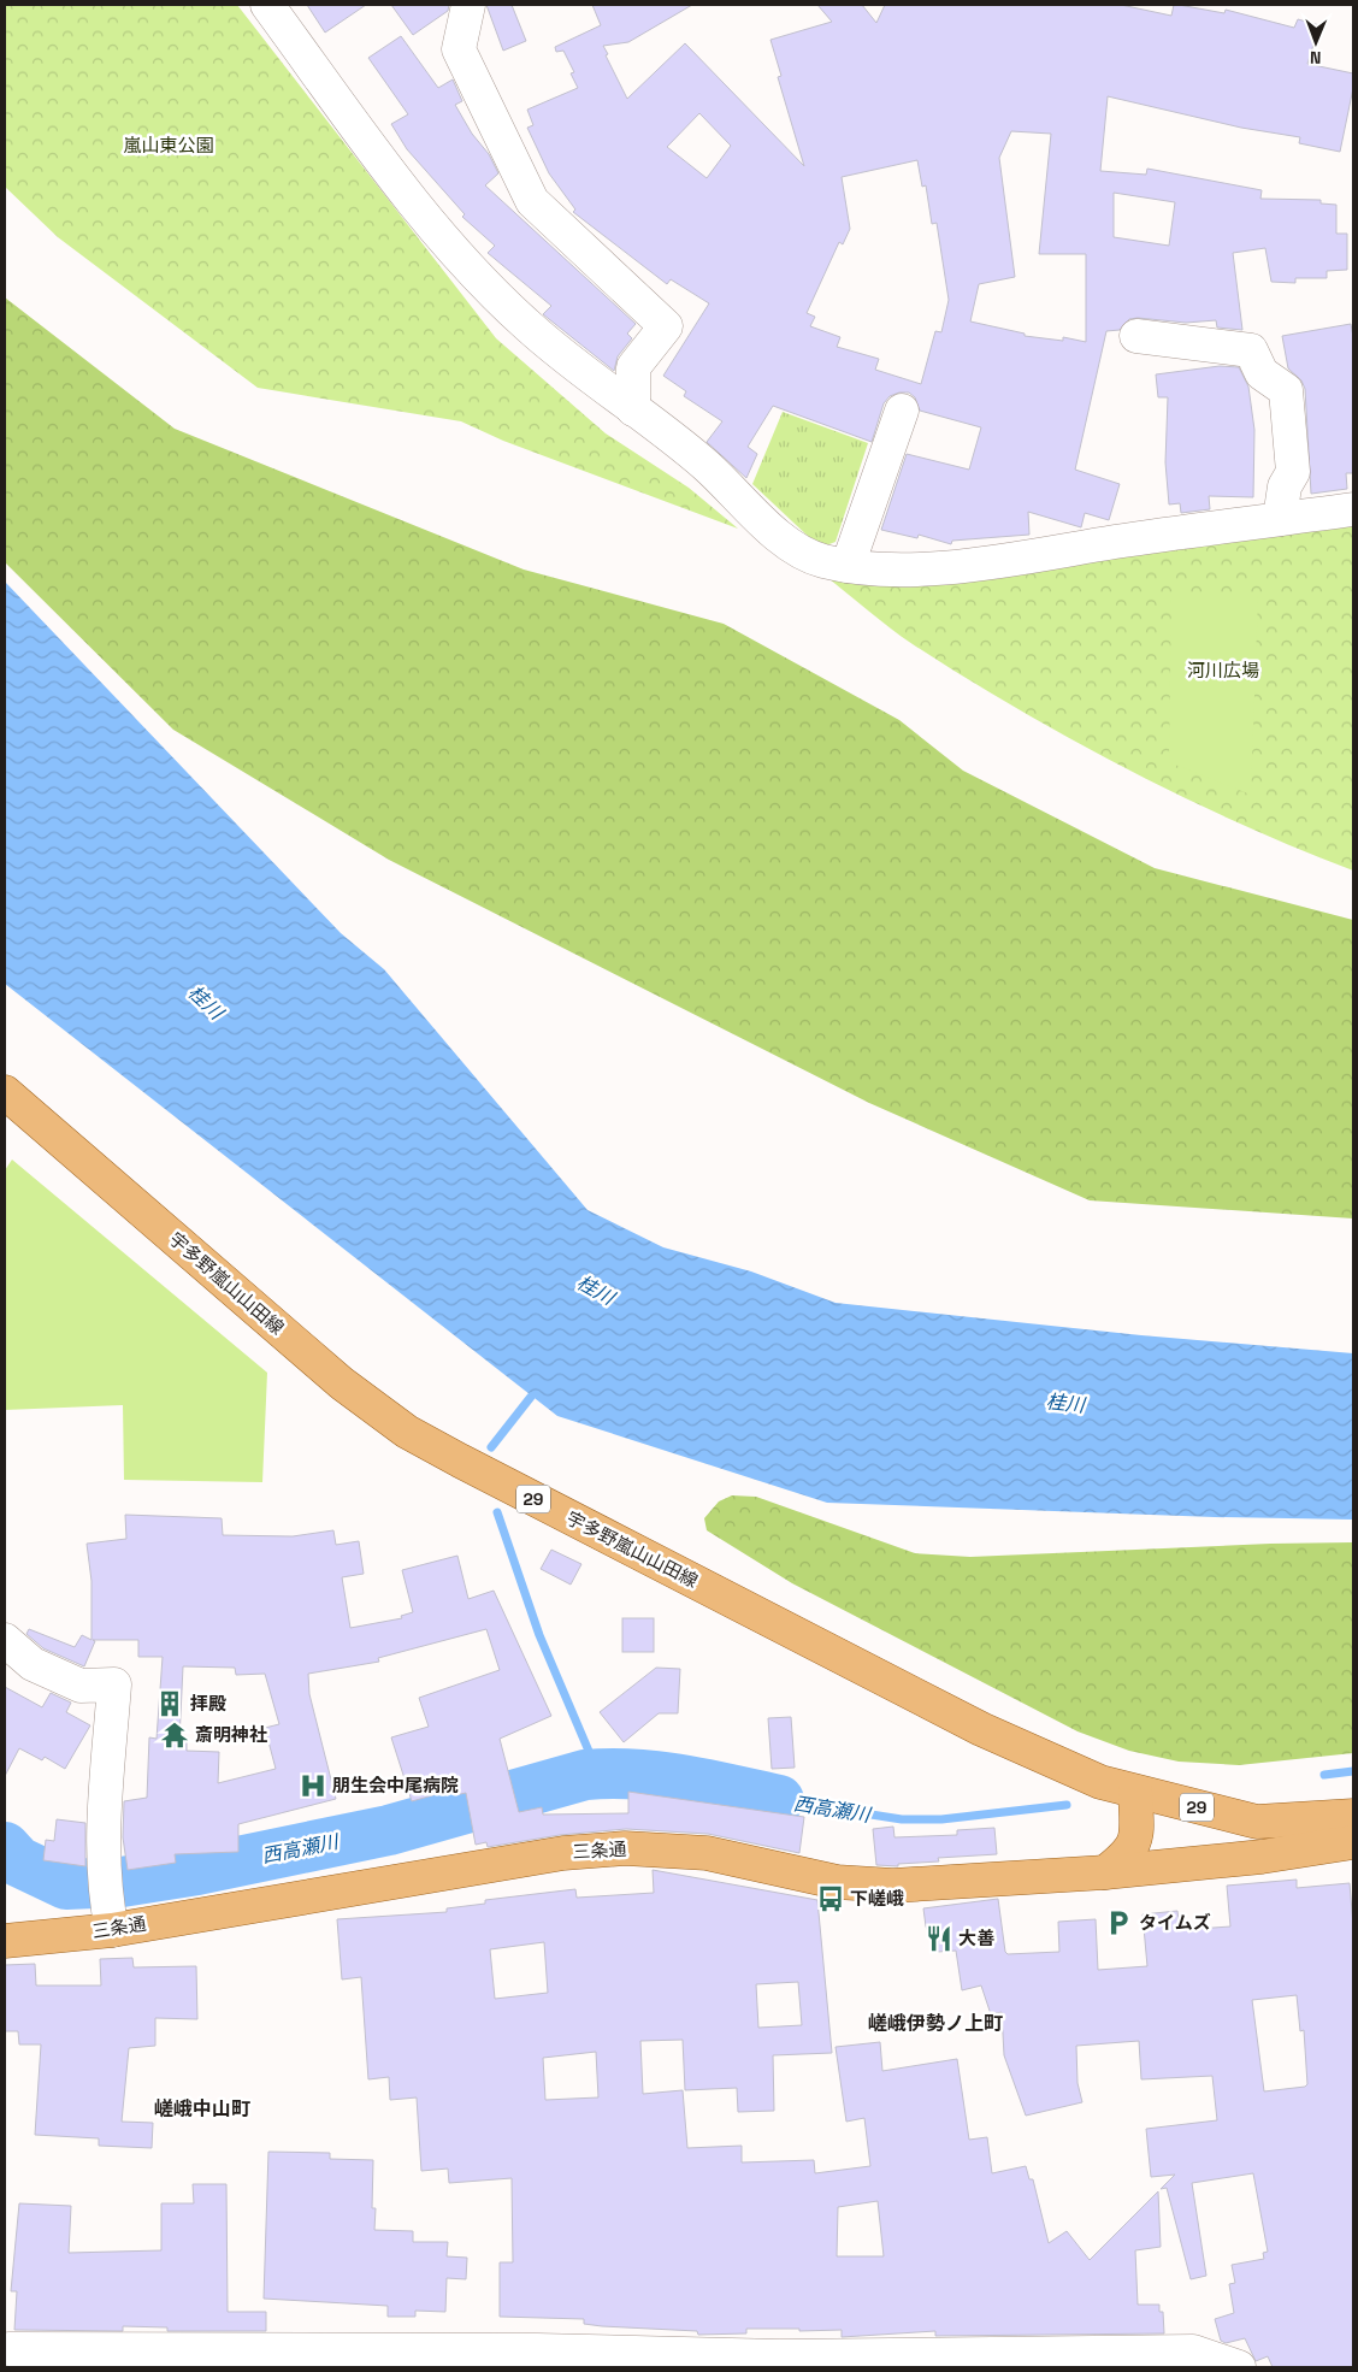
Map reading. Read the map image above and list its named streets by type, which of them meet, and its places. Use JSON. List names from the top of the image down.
{
  "streets": {
    "main road": ["宇多野嵐山山田線", "29", "三条通"]
  },
  "districts": ["嵯峨伊勢ノ上町", "嵯峨中山町"],
  "water": ["桂川", "西高瀬川"],
  "parks": ["嵐山東公園", "河川広場"],
  "places": {
    "building": ["拝殿"],
    "temple": ["斎明神社"],
    "hospital": ["朋生会中尾病院"],
    "bus stop": ["下嵯峨"],
    "parking": ["タイムズ"],
    "restaurant": ["大善"]
  },
  "north": "bottom"
}
